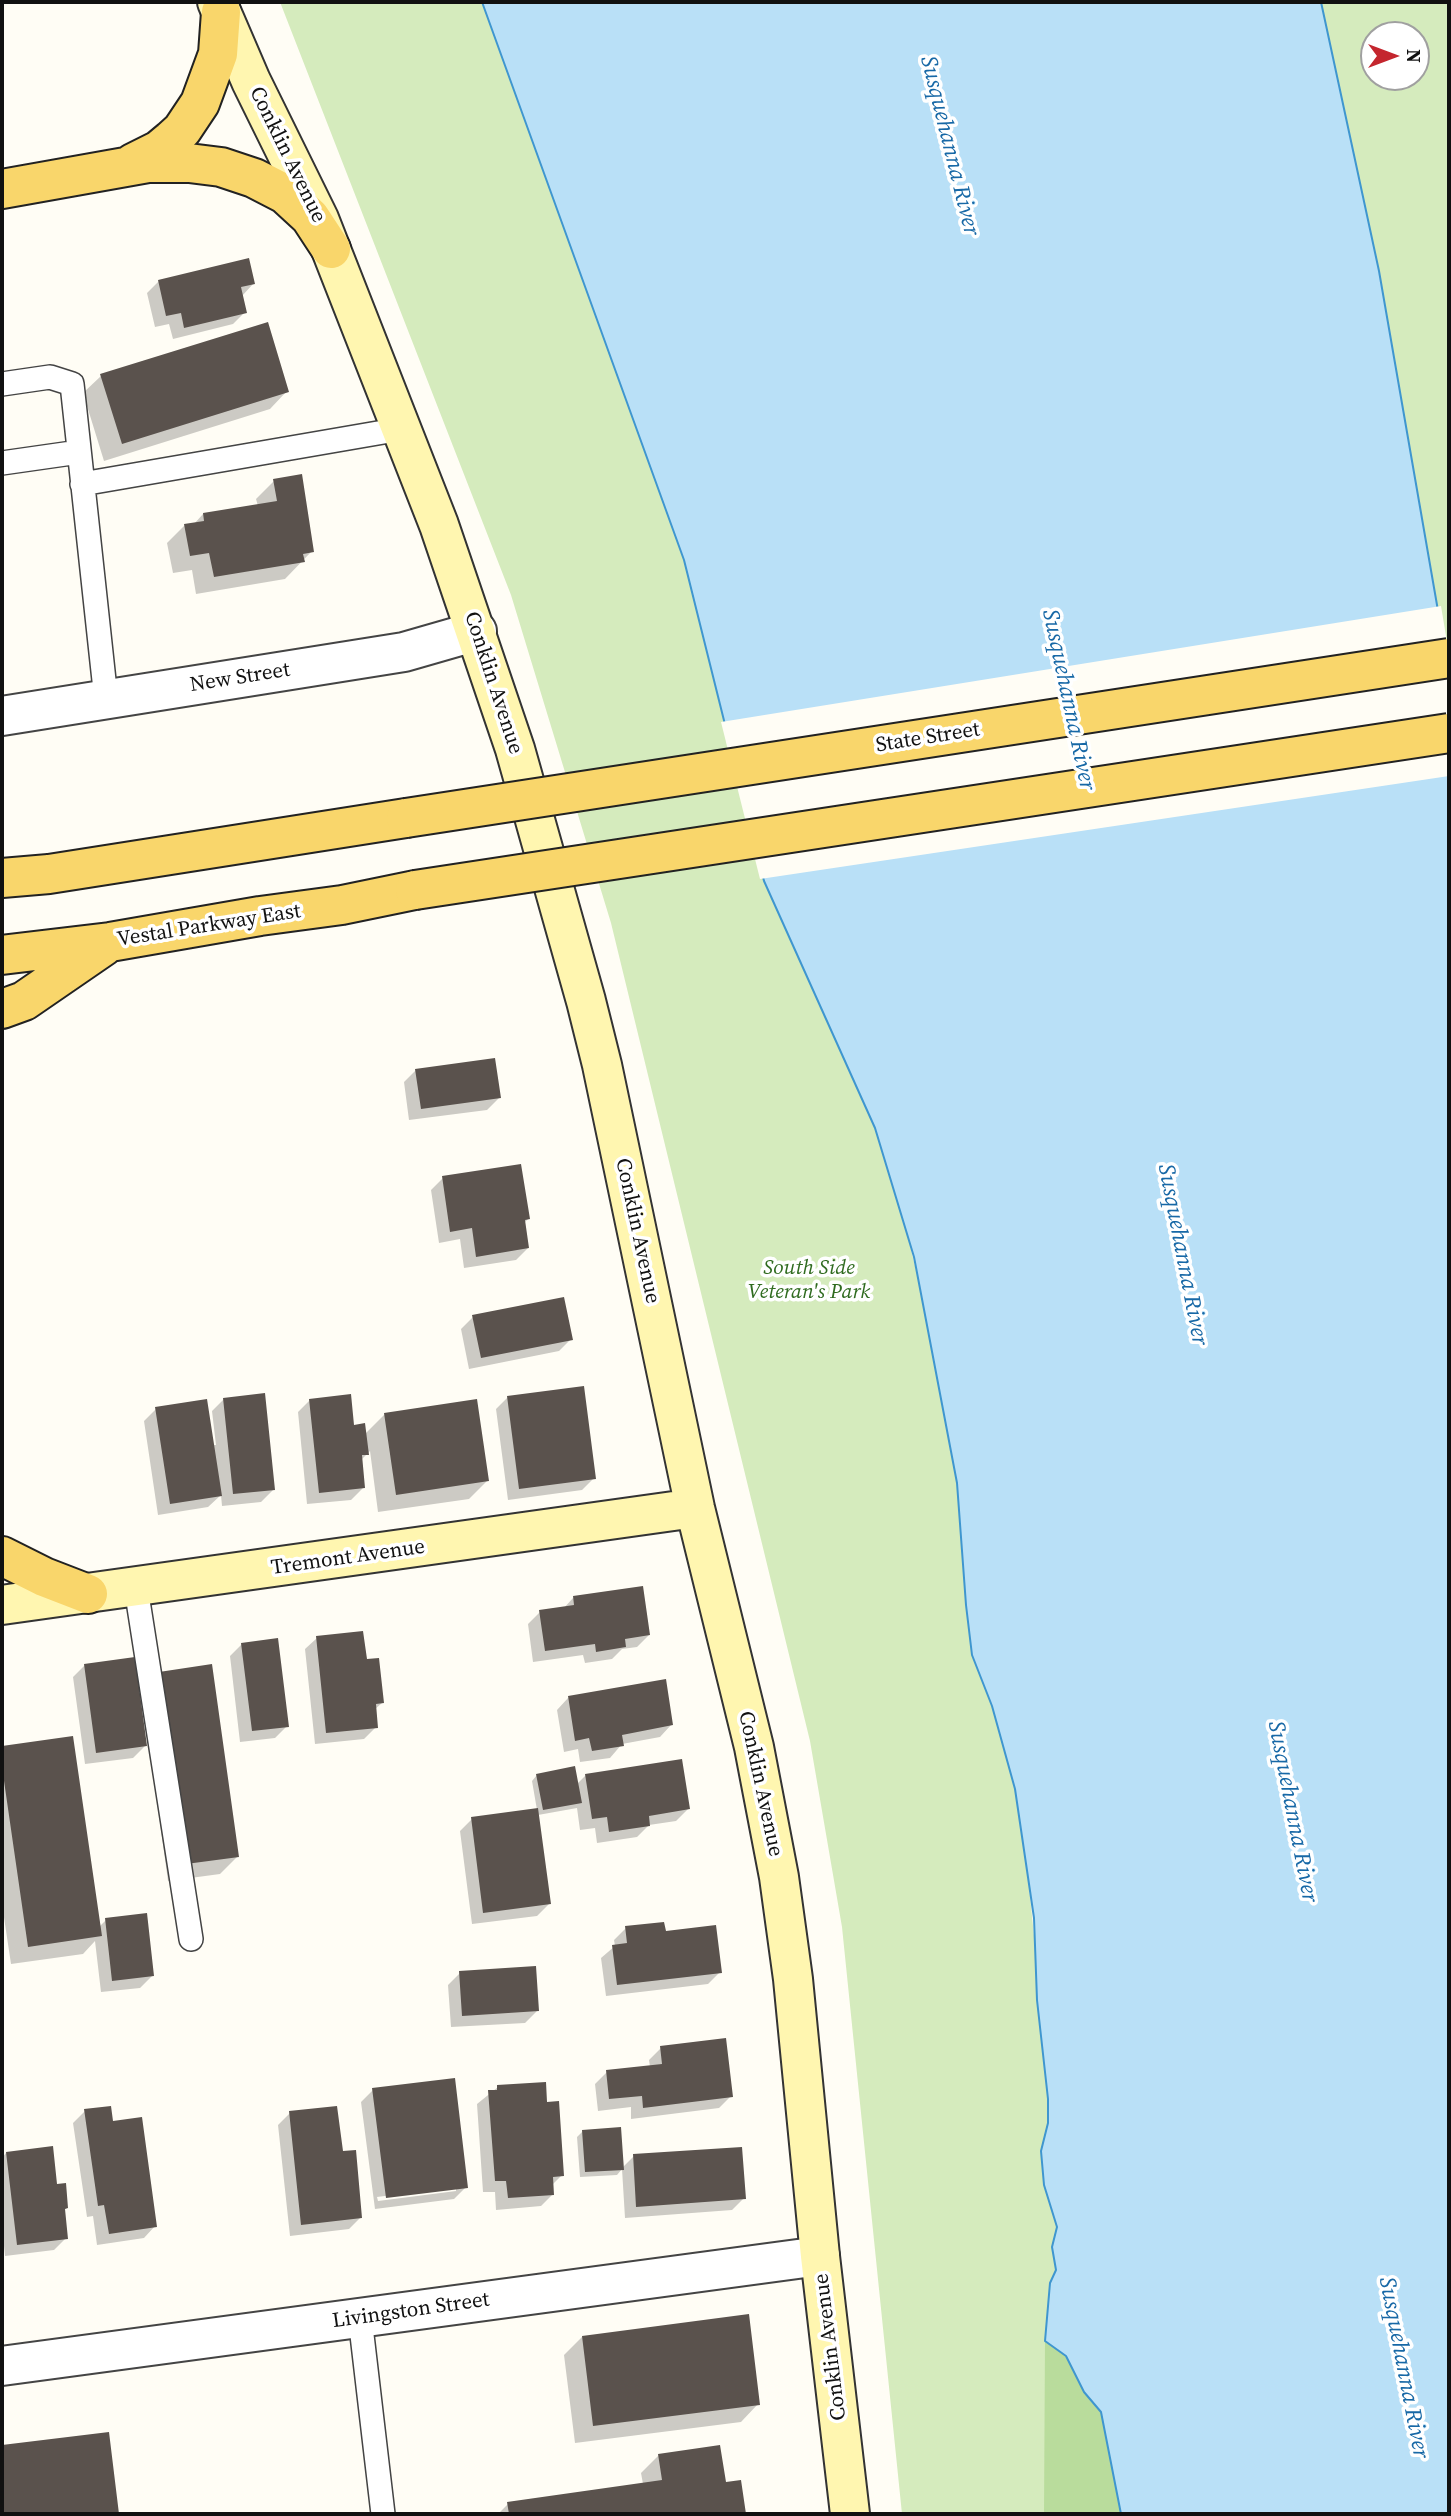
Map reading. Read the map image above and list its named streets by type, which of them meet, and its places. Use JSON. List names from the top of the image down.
{
  "streets": {
    "main road": [
      "Conklin Avenue",
      "State Street",
      "Vestal Parkway East",
      "Tremont Avenue"
    ],
    "street": ["New Street", "Livingston Street"]
  },
  "crossings": [
    ["Conklin Avenue", "New Street"],
    ["Conklin Avenue", "Tremont Avenue"],
    ["Conklin Avenue", "Livingston Street"]
  ],
  "water": ["Susquehanna River"],
  "parks": ["South Side Veteran's Park"],
  "north": "right"
}
